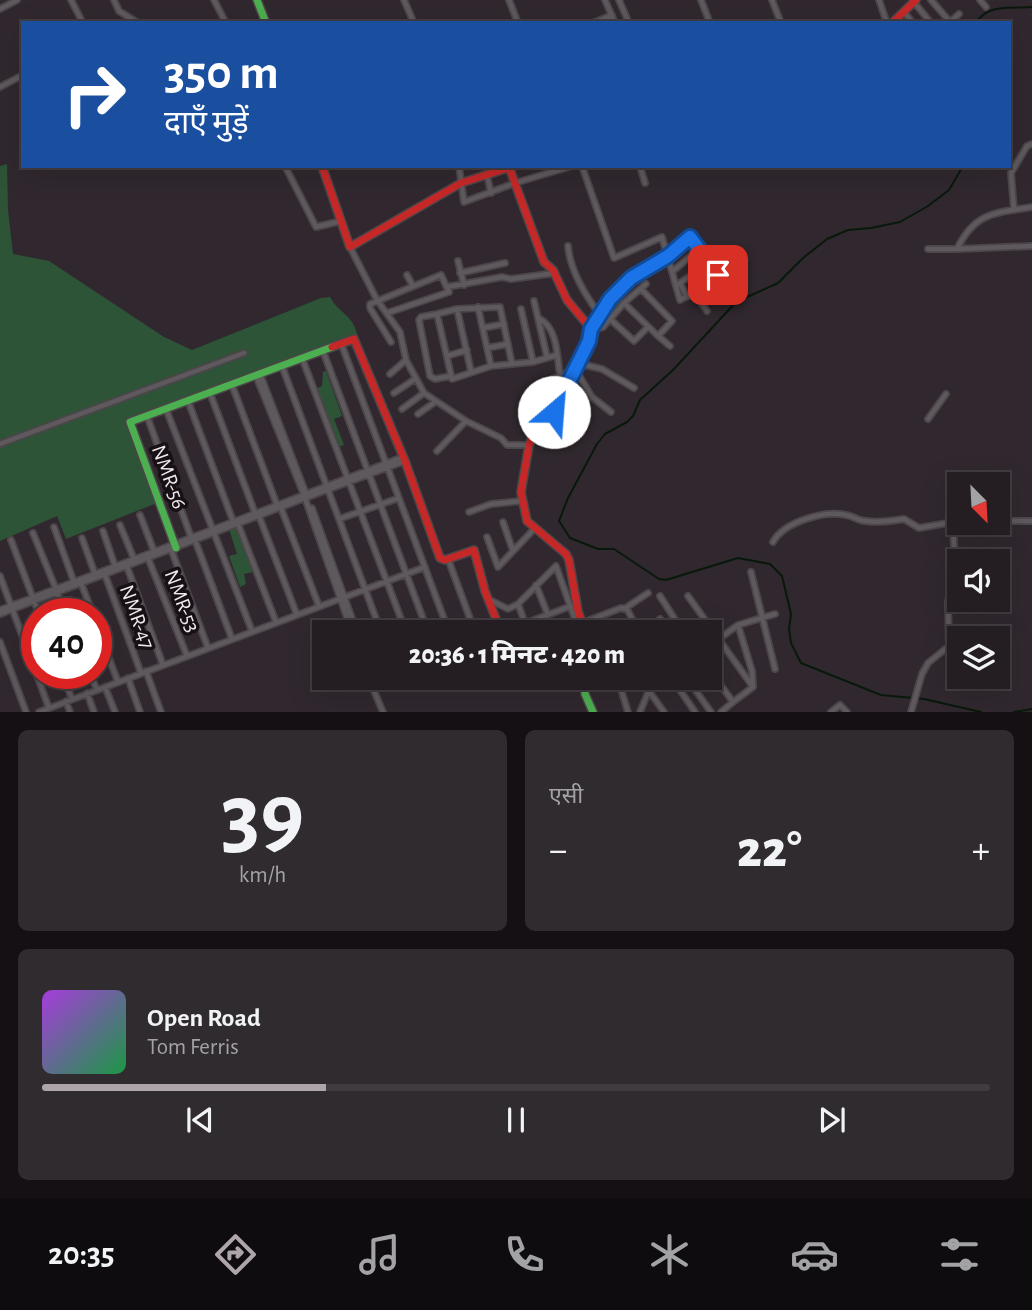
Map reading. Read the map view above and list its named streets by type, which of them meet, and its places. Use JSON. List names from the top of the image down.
{
  "streets": {
    "street": ["NMR-56", "NMR-53", "NMR-47"]
  },
  "north": "bottom right",
  "page": {
    "turn": ["350 m", "दाएँ मुड़ें"],
    "limit": "40",
    "trip": "20:36 · 1 मिनट · 420 m",
    "tile": [
      ["39", "km/h"],
      "एसी"
    ],
    "heat": ["−", "22°", "+"],
    "song": ["Open Road", "Tom Ferris"],
    "tabs": "20:35"
  }
}
